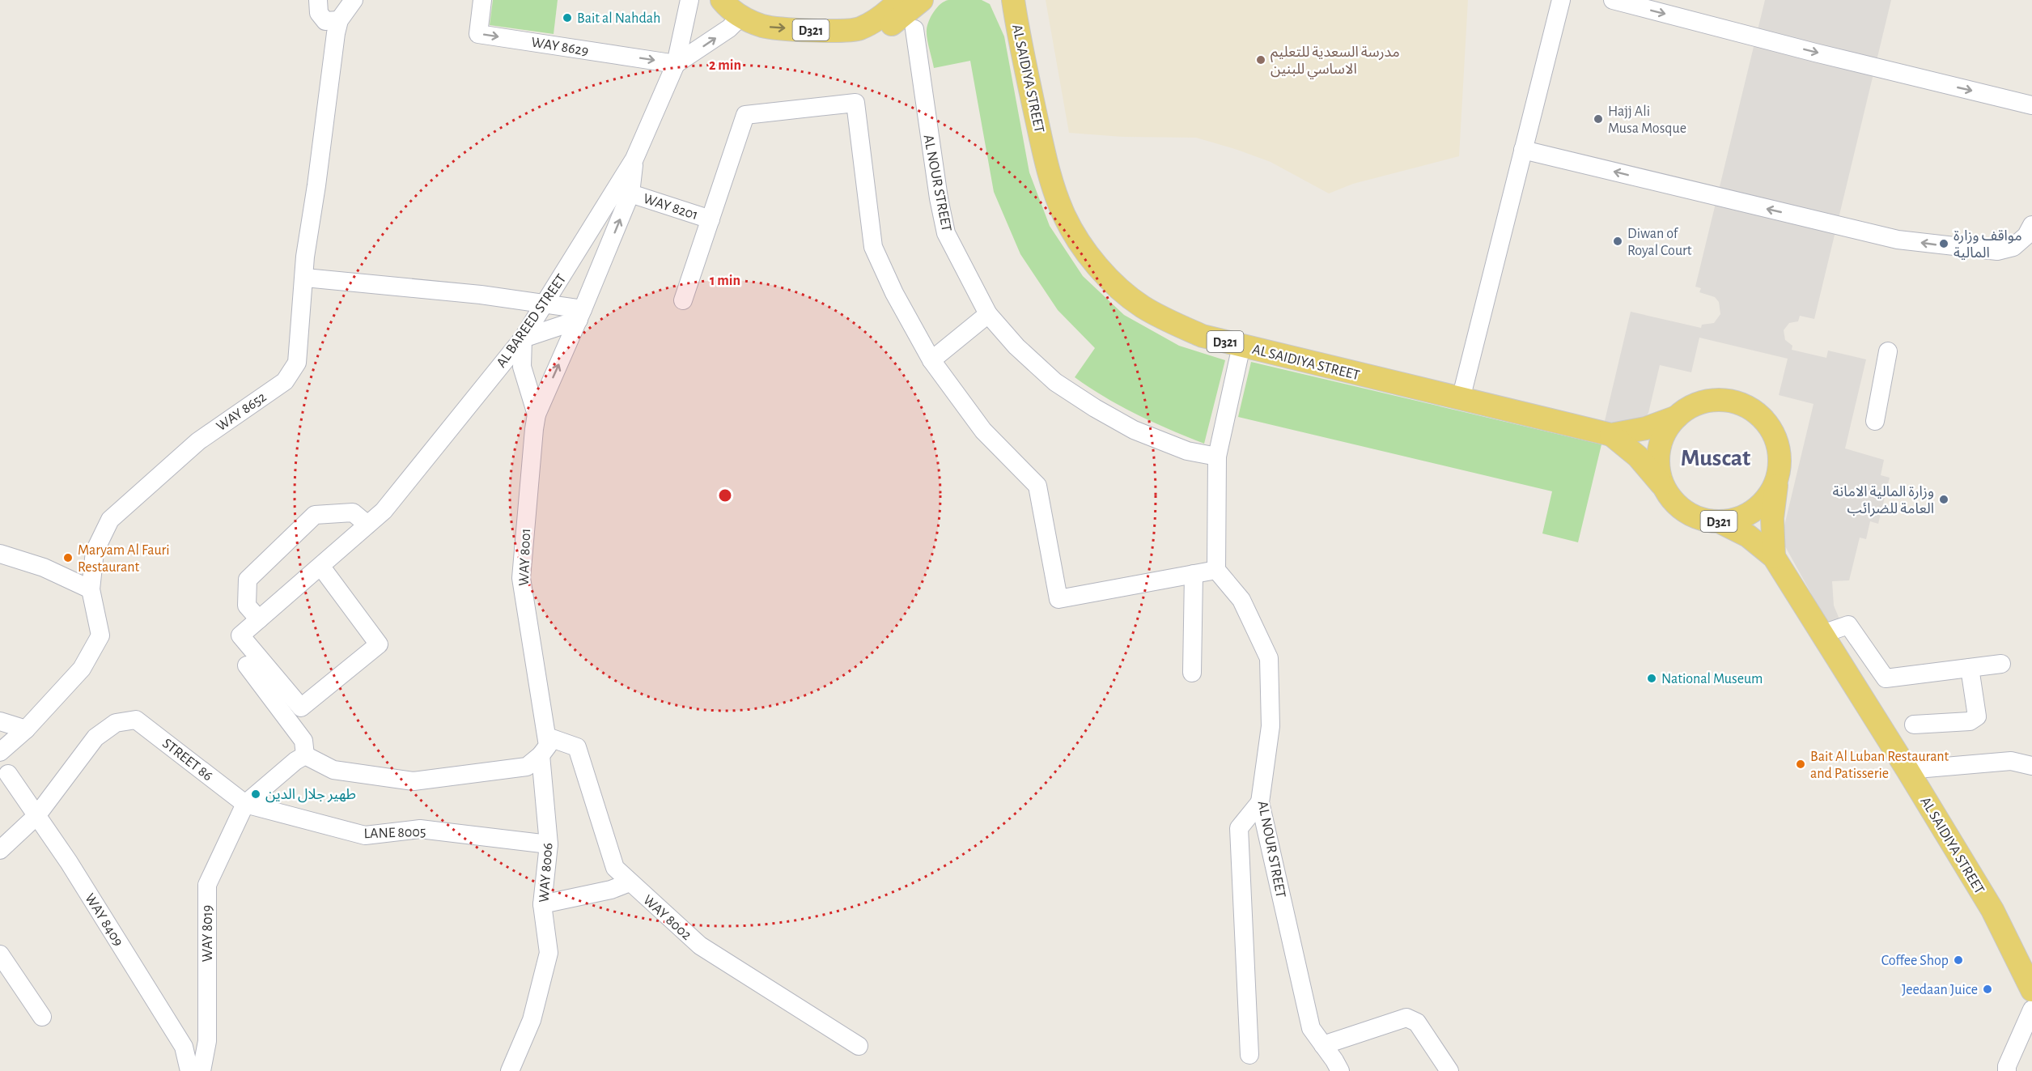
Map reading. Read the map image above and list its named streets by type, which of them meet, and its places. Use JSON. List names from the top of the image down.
{
  "streets": {
    "main road": ["D321", "AL SAIDIYA STREET"],
    "street": [
      "WAY 8629",
      "AL NOUR STREET",
      "WAY 8201",
      "AL BAREED STREET",
      "WAY 8652",
      "WAY 8001",
      "STREET 86",
      "LANE 8005",
      "WAY 8006",
      "WAY 8002",
      "WAY 8409",
      "WAY 8019"
    ]
  },
  "crossings": [
    ["D321", "AL SAIDIYA STREET"],
    ["WAY 8629", "AL BAREED STREET"],
    ["WAY 8201", "WAY 8001"],
    ["AL BAREED STREET", "WAY 8001"],
    ["WAY 8001", "WAY 8006"],
    ["WAY 8001", "WAY 8002"],
    ["STREET 86", "LANE 8005"],
    ["STREET 86", "WAY 8409"],
    ["STREET 86", "WAY 8019"],
    ["LANE 8005", "WAY 8006"],
    ["LANE 8005", "WAY 8019"]
  ],
  "one_way": ["WAY 8629"],
  "districts": ["Muscat"],
  "places": [
    "Bait al Nahdah",
    "مدرسة السعدية للتعليم الاساسي للبنين",
    "Hajj Ali Musa Mosque",
    "Diwan of Royal Court",
    "َمواقف وزارة المالية",
    "وزارة المالية الامانة العامة للضرائب",
    "Maryam Al Fauri Restaurant",
    "National Museum",
    "Bait Al Luban Restaurant and Patisserie",
    "طهير جلال الدين",
    "Coffee Shop",
    "Jeedaan Juice"
  ],
  "rings": ["2 min", "1 min"]
}
